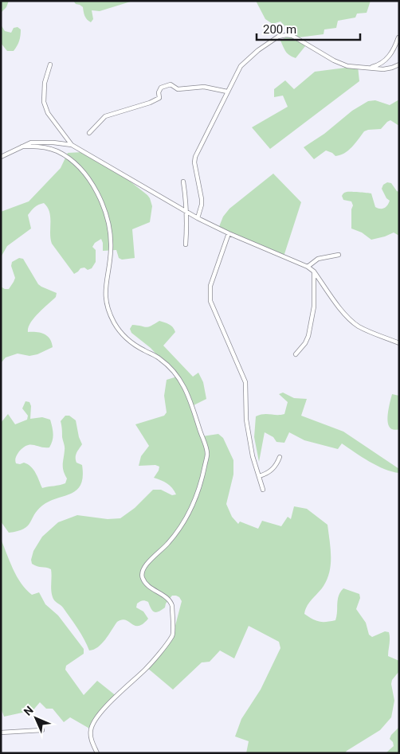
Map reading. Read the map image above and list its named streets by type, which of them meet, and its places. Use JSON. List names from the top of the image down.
{
  "scale_bar": "200 m",
  "north": "top left"
}
